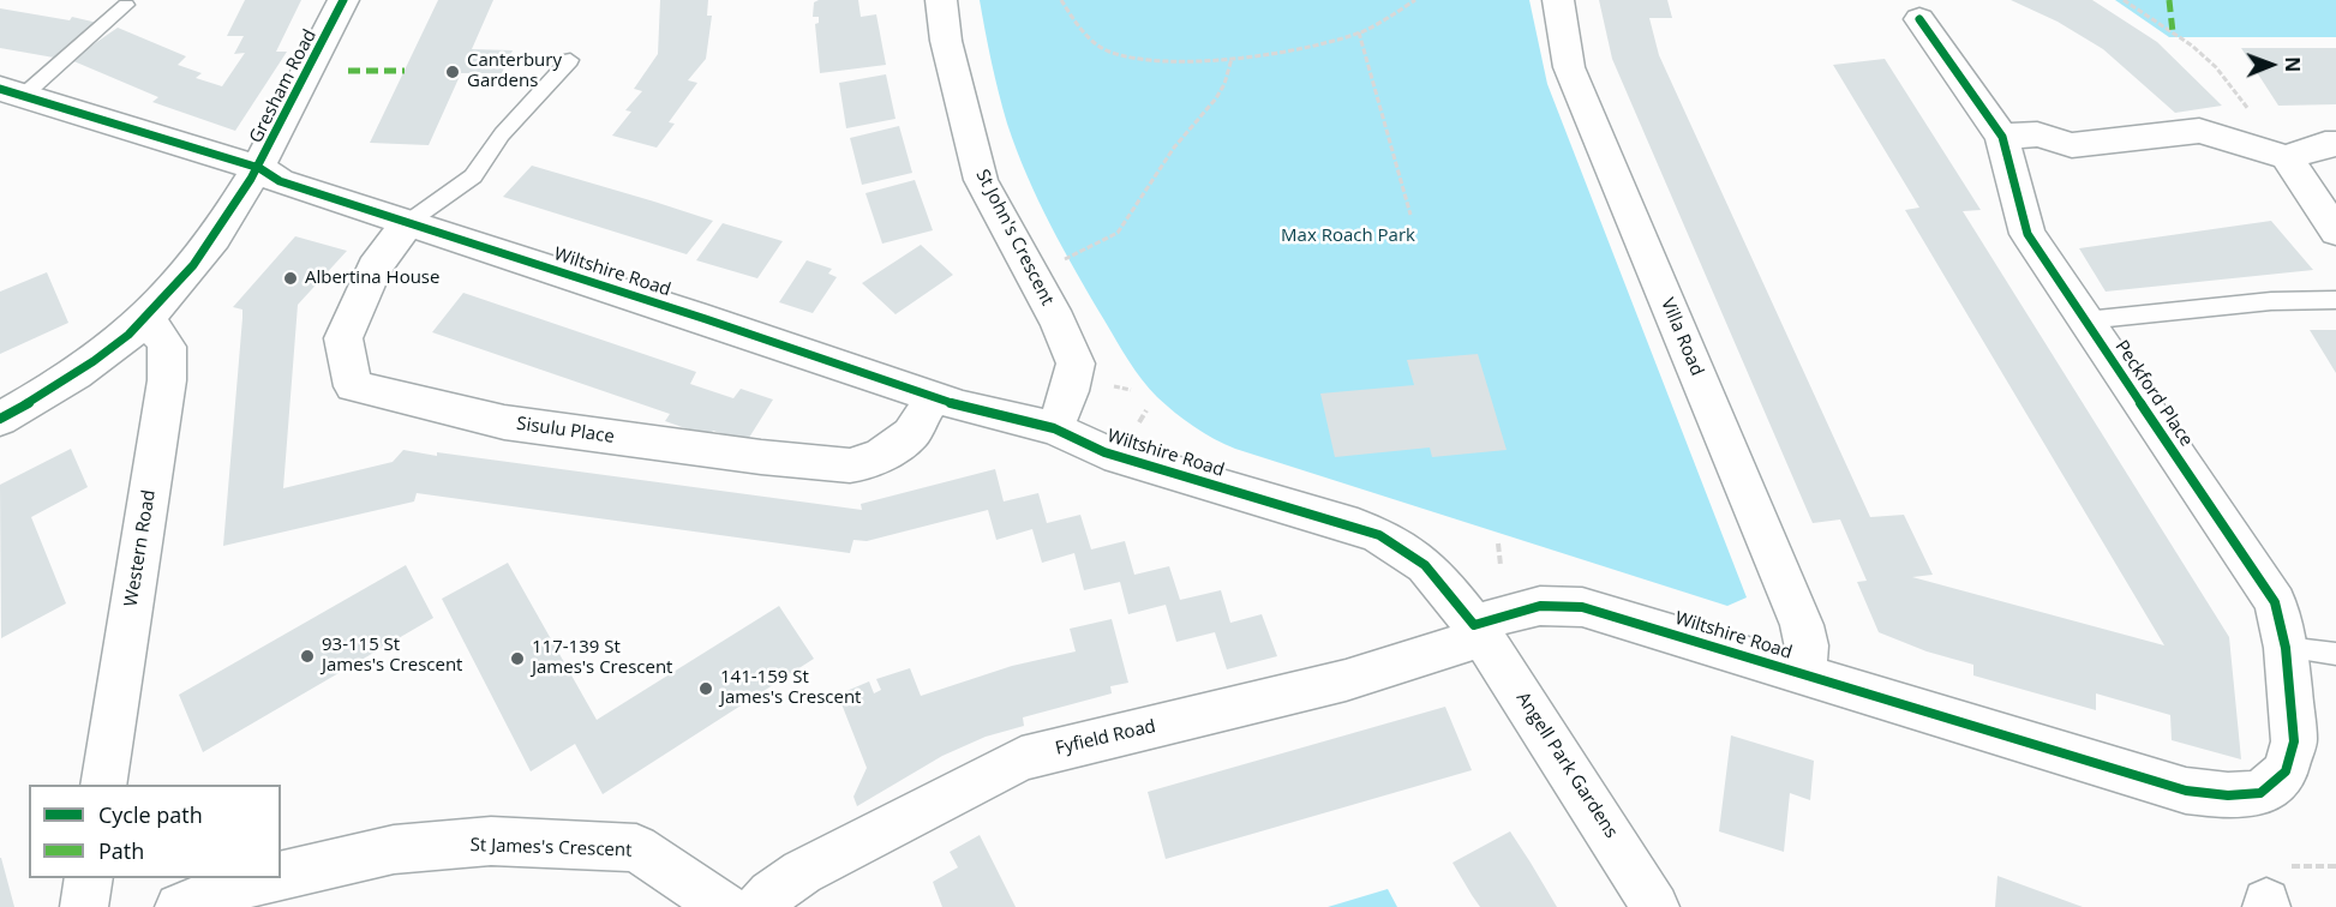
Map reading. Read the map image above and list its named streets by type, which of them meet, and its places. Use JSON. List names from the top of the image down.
{
  "streets": {
    "street": [
      "Gresham Road",
      "St John's Crescent",
      "Wiltshire Road",
      "Villa Road",
      "Peckford Place",
      "Sisulu Place",
      "Western Road",
      "Fyfield Road",
      "Angell Park Gardens",
      "St James's Crescent"
    ]
  },
  "crossings": [
    ["Gresham Road", "Wiltshire Road"],
    ["Gresham Road", "Western Road"],
    ["St John's Crescent", "Wiltshire Road"],
    ["Wiltshire Road", "Villa Road"],
    ["Wiltshire Road", "Peckford Place"],
    ["Wiltshire Road", "Sisulu Place"],
    ["Wiltshire Road", "Fyfield Road"],
    ["Wiltshire Road", "Angell Park Gardens"],
    ["Fyfield Road", "Angell Park Gardens"]
  ],
  "parks": ["Max Roach Park"],
  "places": [
    "Canterbury Gardens",
    "Albertina House",
    "93-115 St James's Crescent",
    "117-139 St James's Crescent",
    "141-159 St James's Crescent"
  ],
  "legend": ["Cycle path", "Path"],
  "north": "right"
}
